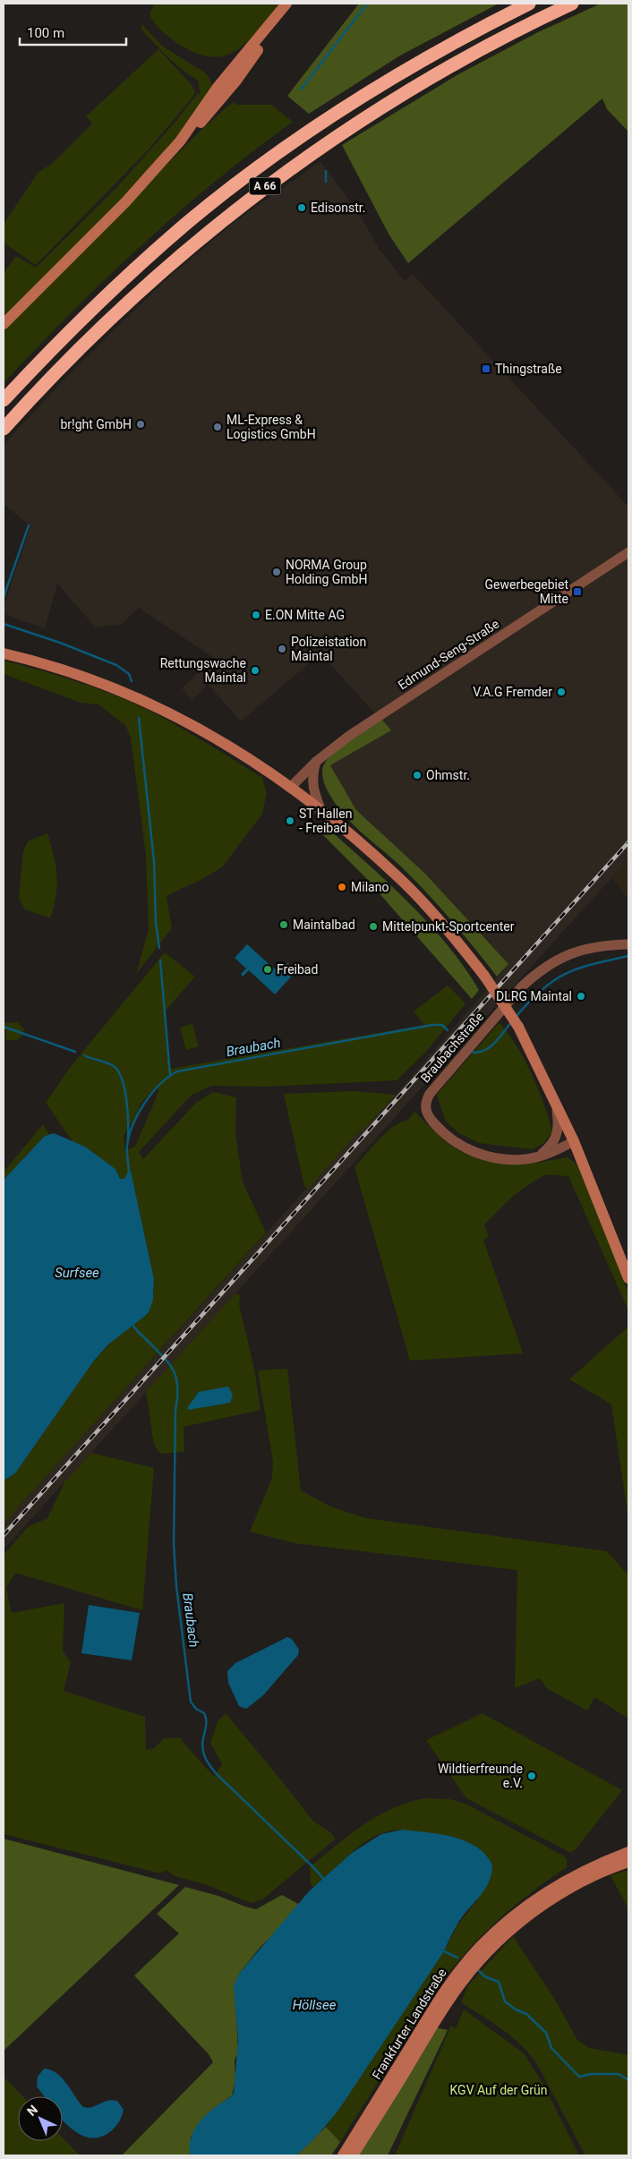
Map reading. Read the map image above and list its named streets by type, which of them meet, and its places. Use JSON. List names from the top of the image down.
{
  "streets": {
    "highway": ["A 66"],
    "main road": ["Frankfurter Landstraße"],
    "street": ["Edmund-Seng-Straße", "Braubachstraße"]
  },
  "water": ["Braubach", "Surfsee", "Höllsee"],
  "parks": ["KGV Auf der Grün"],
  "places": {
    "other": [
      "Edisonstr.",
      "br!ght GmbH",
      "ML-Express & Logistics GmbH",
      "NORMA Group Holding GmbH",
      "E.ON Mitte AG",
      "Polizeistation Maintal",
      "Rettungswache Maintal",
      "V.A.G Fremder",
      "Ohmstr.",
      "ST Hallen - Freibad",
      "Milano",
      "Maintalbad",
      "Mittelpunkt-Sportcenter",
      "Freibad",
      "DLRG Maintal",
      "Wildtierfreunde e.V."
    ],
    "transit": ["Thingstraße", "Gewerbegebiet Mitte"]
  },
  "scale_bar": "100 m",
  "north": "top left"
}
